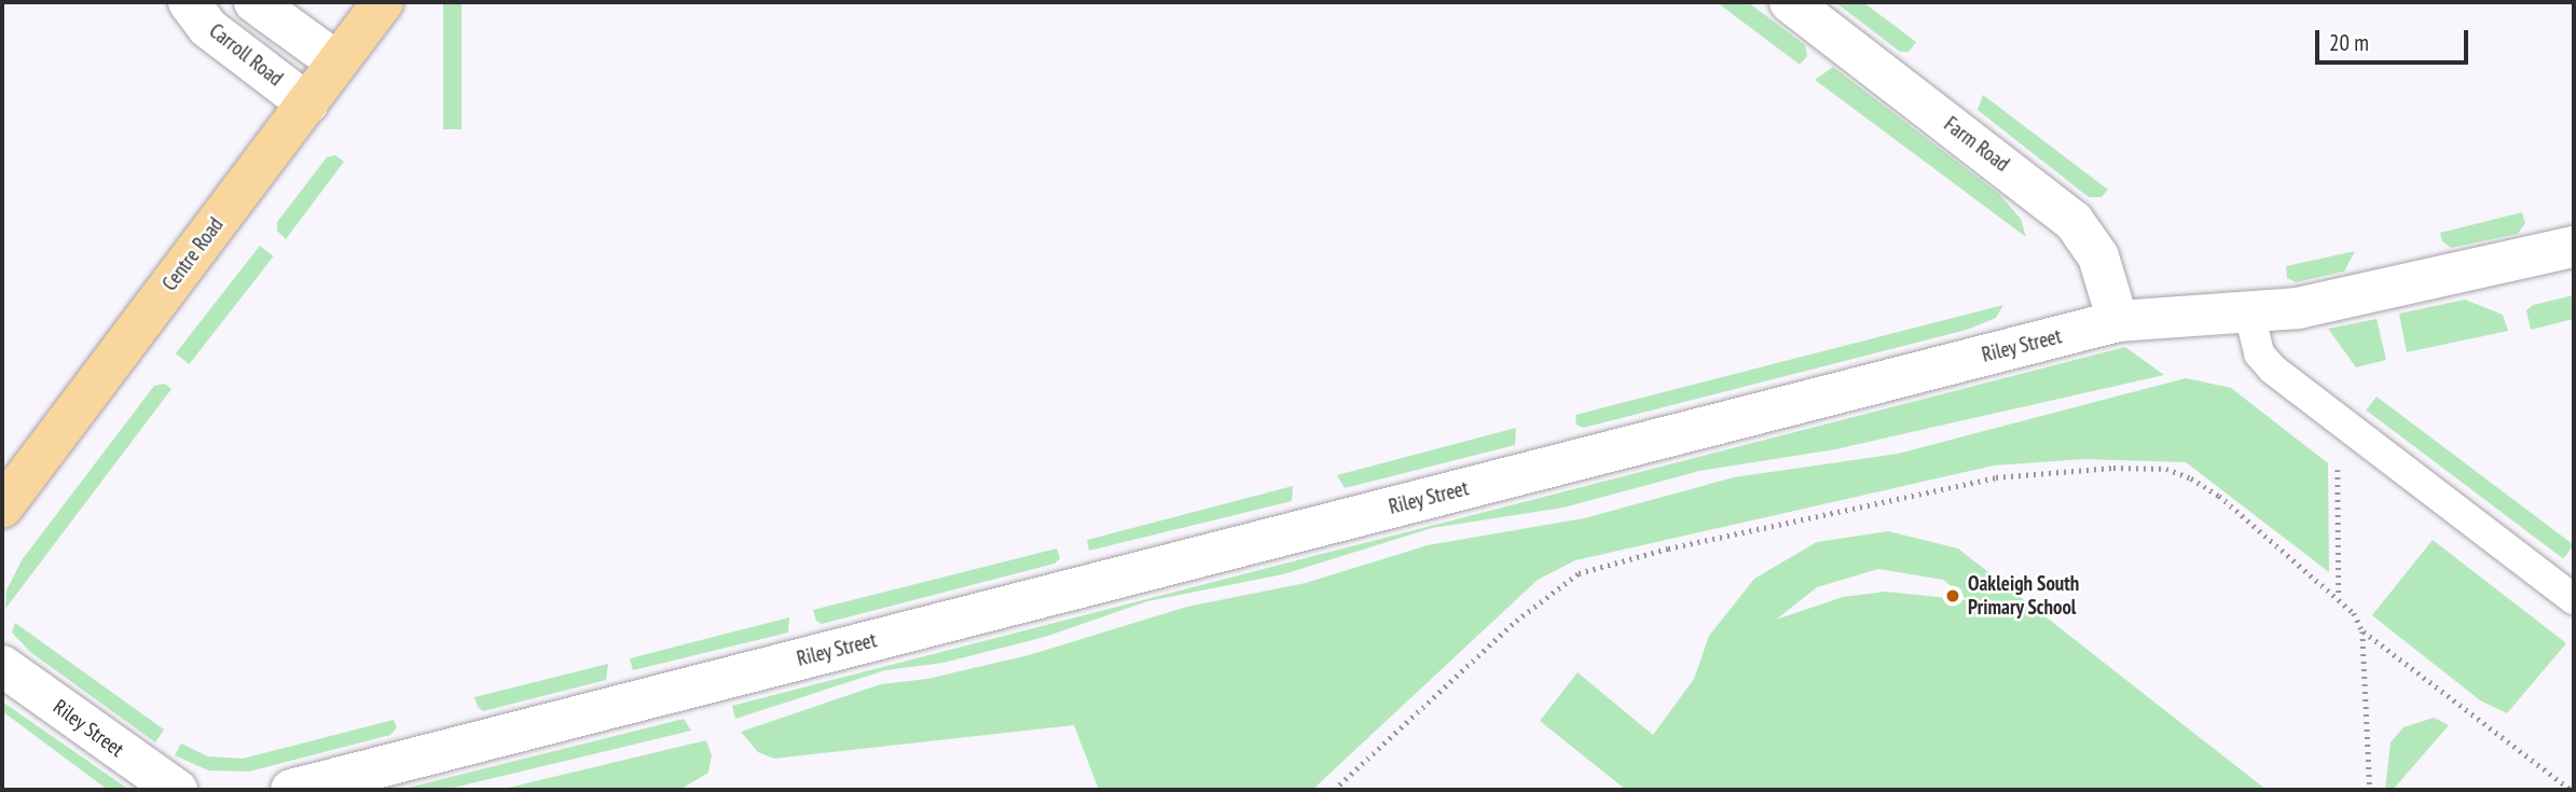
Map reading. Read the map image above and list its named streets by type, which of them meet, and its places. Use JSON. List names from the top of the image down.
{
  "streets": {
    "main road": ["Centre Road"],
    "street": ["Carroll Road", "Farm Road", "Riley Street"]
  },
  "crossings": [
    ["Carroll Road", "Centre Road"],
    ["Farm Road", "Riley Street"]
  ],
  "places": ["Oakleigh South Primary School"],
  "scale_bar": "20 m"
}
